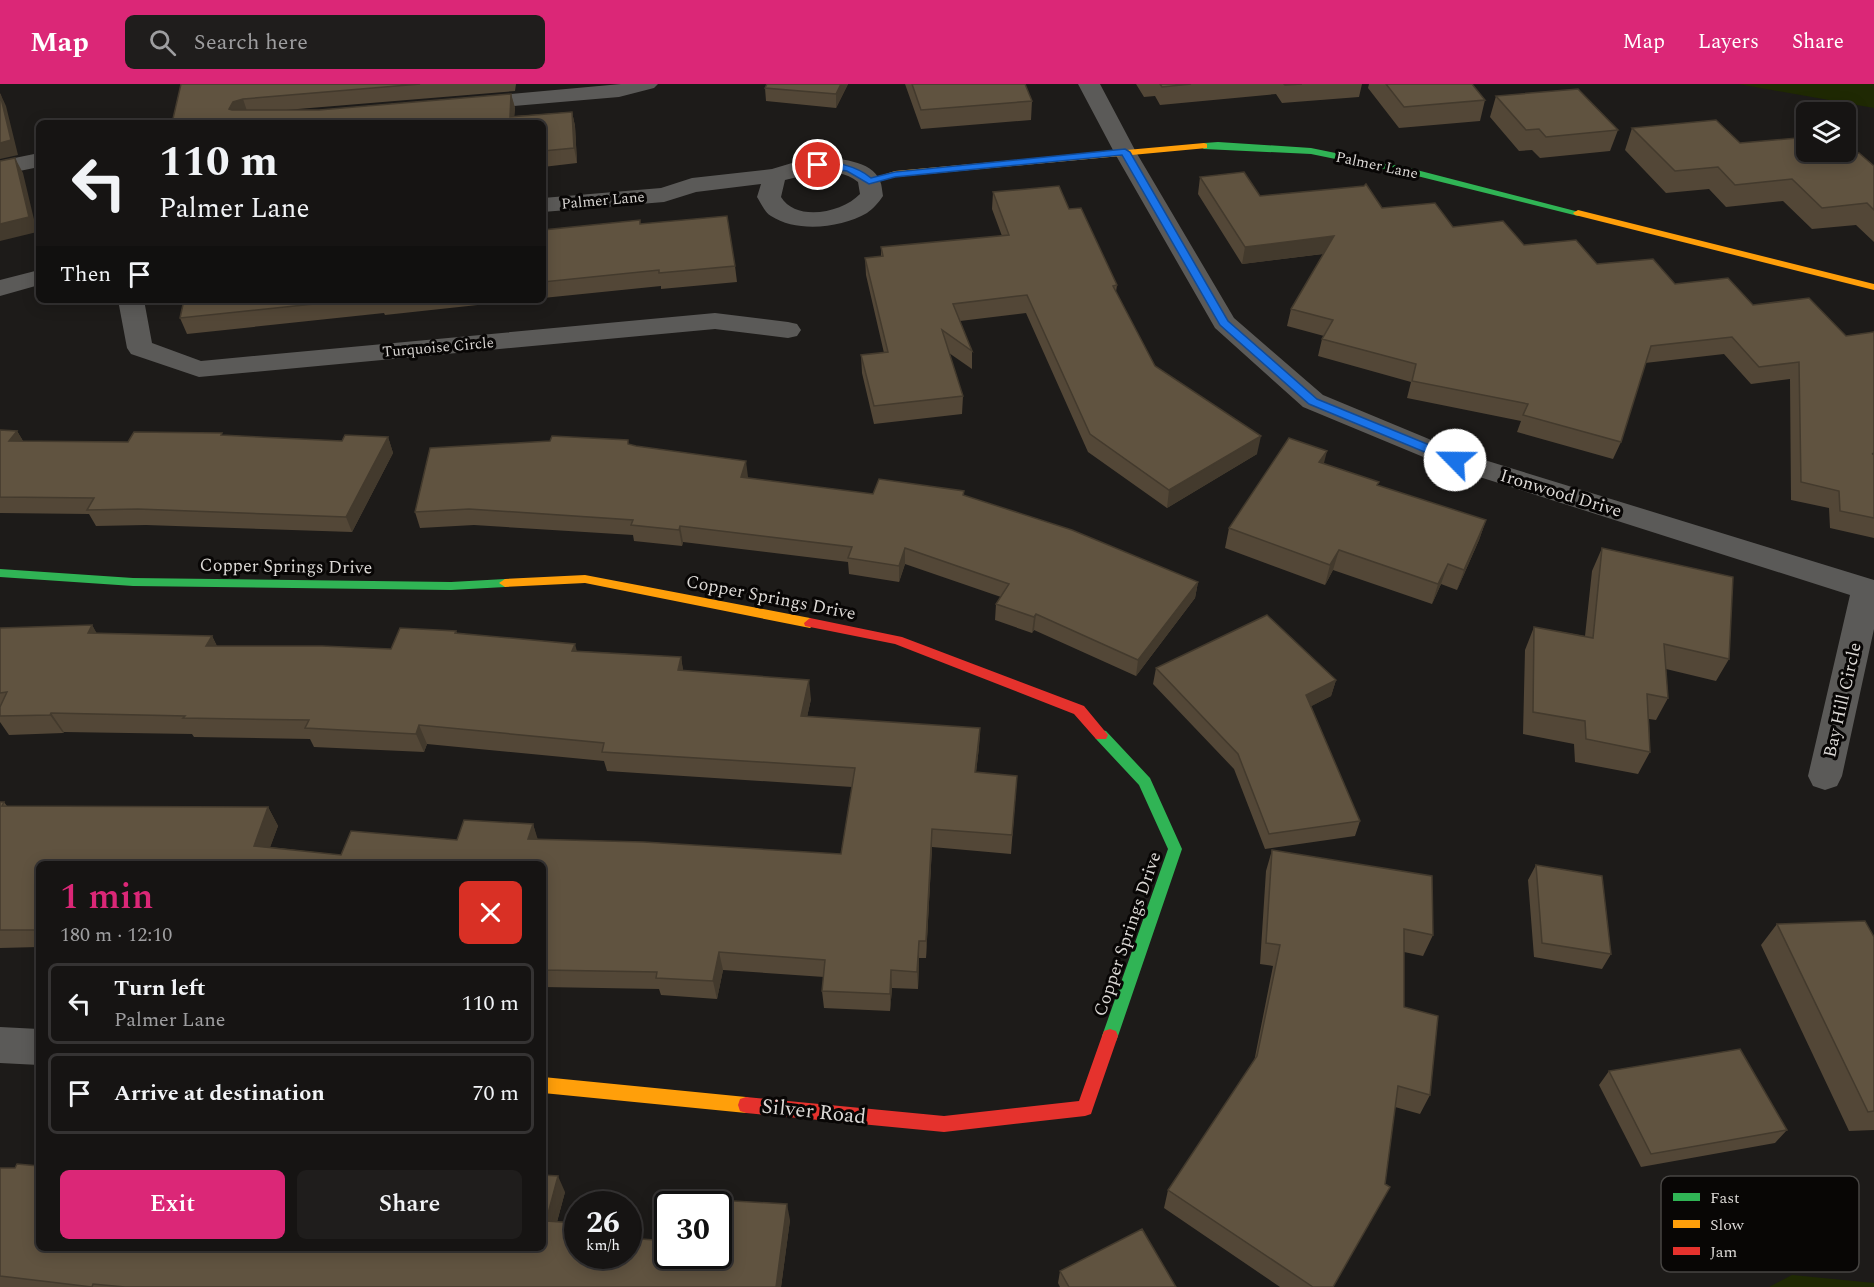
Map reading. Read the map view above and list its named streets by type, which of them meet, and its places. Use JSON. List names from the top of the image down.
{
  "streets": {
    "street": [
      "Palmer Lane",
      "Turquoise Circle",
      "Ironwood Drive",
      "Copper Springs Drive",
      "Bay Hill Circle",
      "Silver Road"
    ]
  },
  "crossings": [
    ["Palmer Lane", "Ironwood Drive"],
    ["Ironwood Drive", "Bay Hill Circle"],
    ["Copper Springs Drive", "Silver Road"]
  ],
  "legend": ["Fast", "Slow", "Jam"],
  "page": {
    "header": "Map",
    "search": "Search here",
    "nav": ["Map", "Layers", "Share"],
    "turn": ["110 m", "Palmer Lane"],
    "then": "Then",
    "heading": ["1 min", "180 m · 12:10"],
    "list": [
      {
        "name": "Turn left",
        "note": "Palmer Lane",
        "value": "110 m"
      },
      {
        "name": "Arrive at destination",
        "value": "70 m"
      }
    ],
    "buttons": ["Exit", "Share"],
    "speed": "26 km/h",
    "limit": "30"
  }
}
